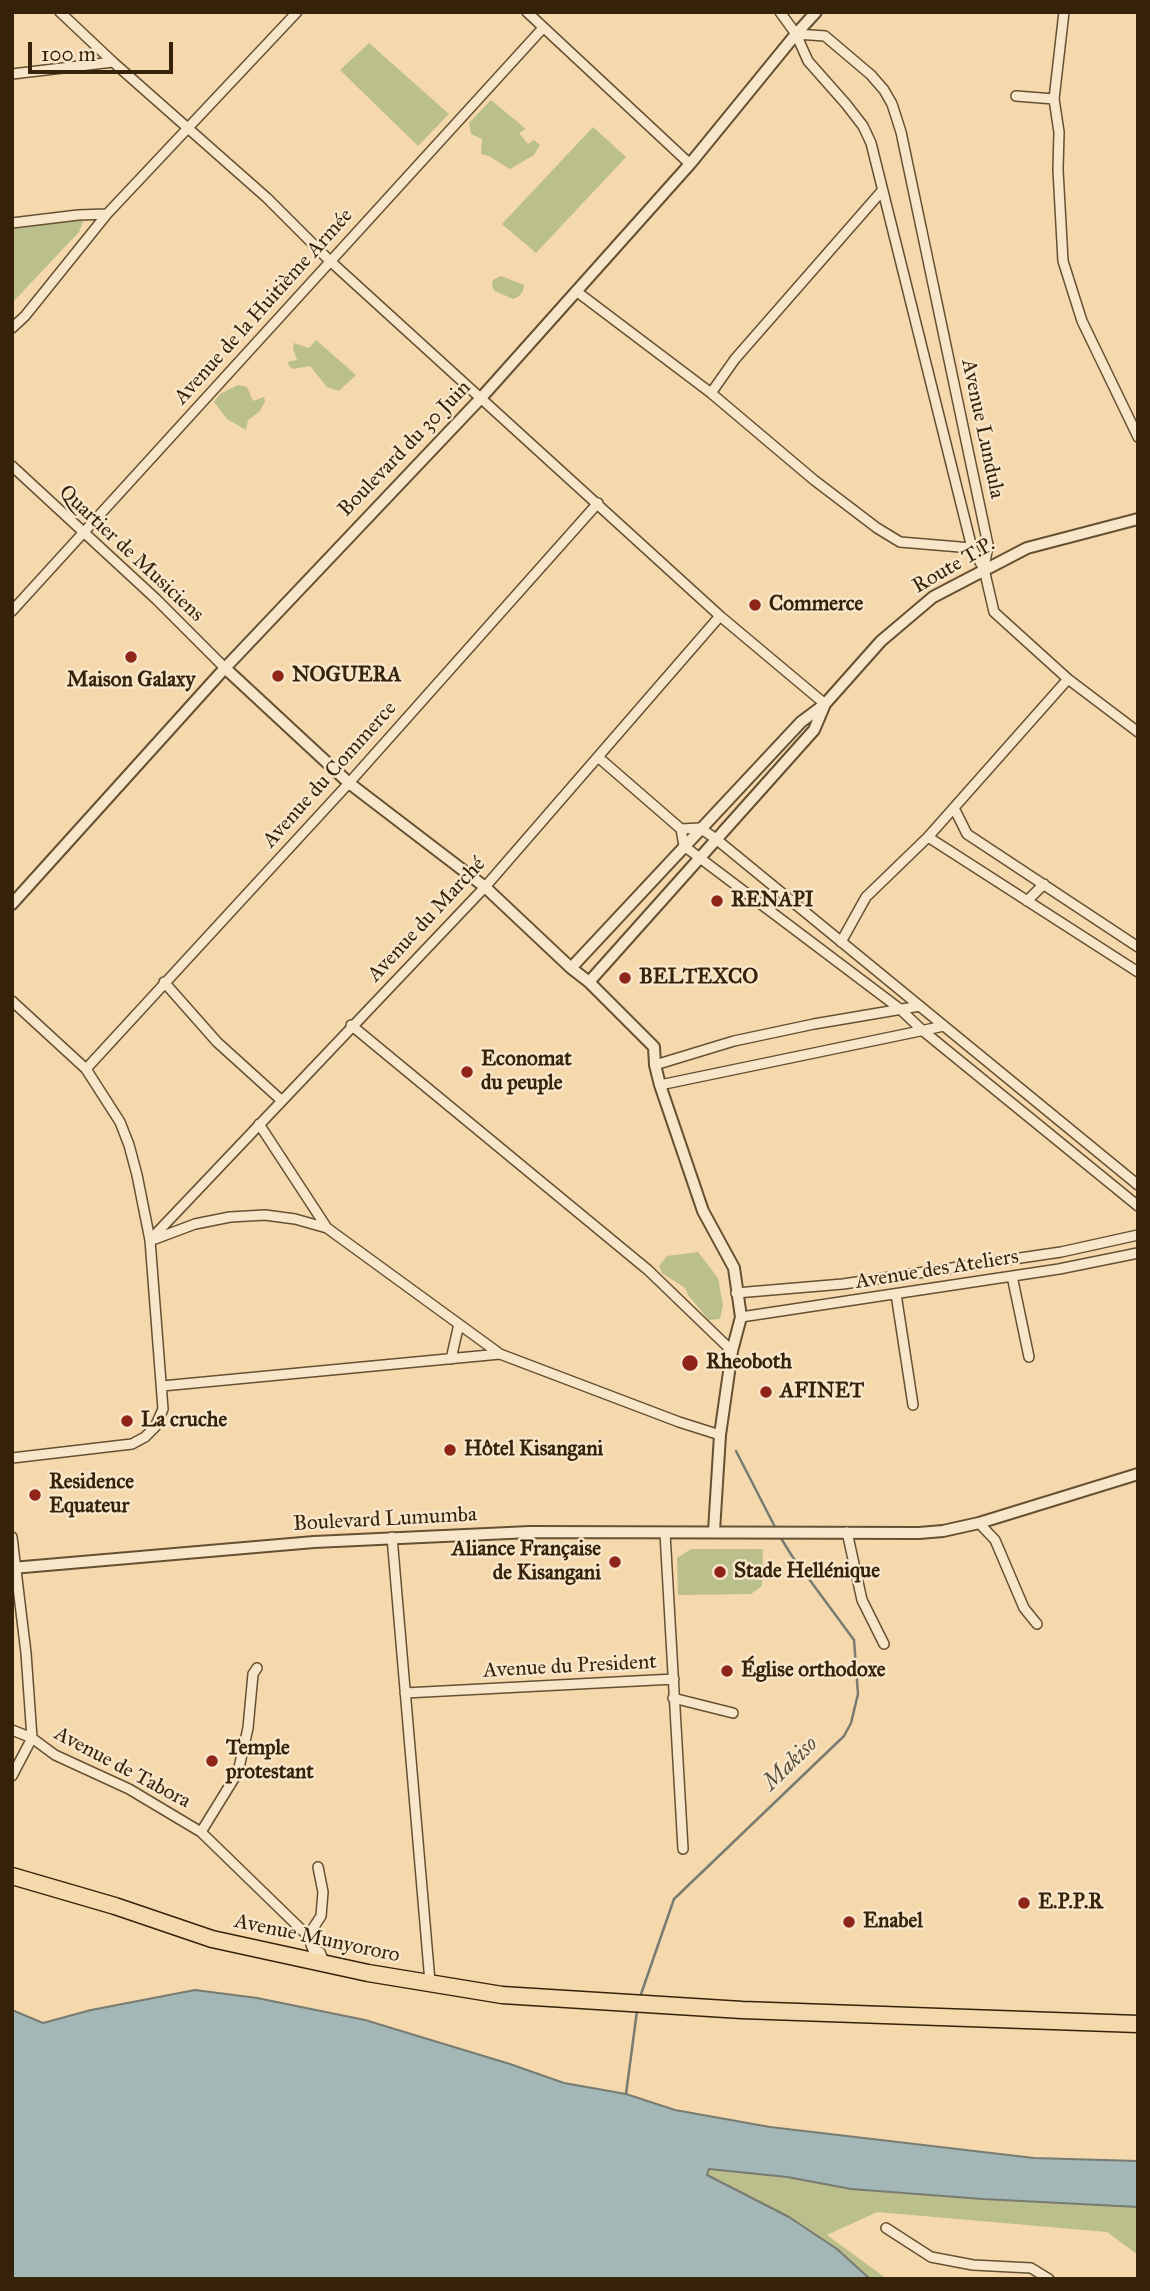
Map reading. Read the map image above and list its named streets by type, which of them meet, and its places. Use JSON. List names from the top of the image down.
{
  "streets": {
    "highway": ["Avenue Munyororo"],
    "street": [
      "Avenue de la Huitième Armée",
      "Avenue Lundula",
      "Boulevard du 30 Juin",
      "Quartier de Musiciens",
      "Route T.P.",
      "Avenue du Commerce",
      "Avenue du Marché",
      "Avenue des Ateliers",
      "Boulevard Lumumba",
      "Avenue du President",
      "Avenue de Tabora"
    ]
  },
  "crossings": [
    ["Avenue de la Huitième Armée", "Quartier de Musiciens"],
    ["Avenue Lundula", "Boulevard du 30 Juin"],
    ["Avenue Lundula", "Route T.P."],
    ["Boulevard du 30 Juin", "Quartier de Musiciens"],
    ["Boulevard Lumumba", "Avenue du President"],
    ["Avenue de Tabora", "Avenue Munyororo"]
  ],
  "water": ["Makiso"],
  "places": [
    "Commerce",
    "Maison Galaxy",
    "NOGUERA",
    "RENAPI",
    "BELTEXCO",
    "Economat du peuple",
    "Rheoboth",
    "AFINET",
    "La cruche",
    "Hôtel Kisangani",
    "Residence Equateur",
    "Aliance Française de Kisangani",
    "Stade Hellénique",
    "Église orthodoxe",
    "Temple protestant",
    "E.P.P.R",
    "Enabel"
  ],
  "scale_bar": "100 m"
}
